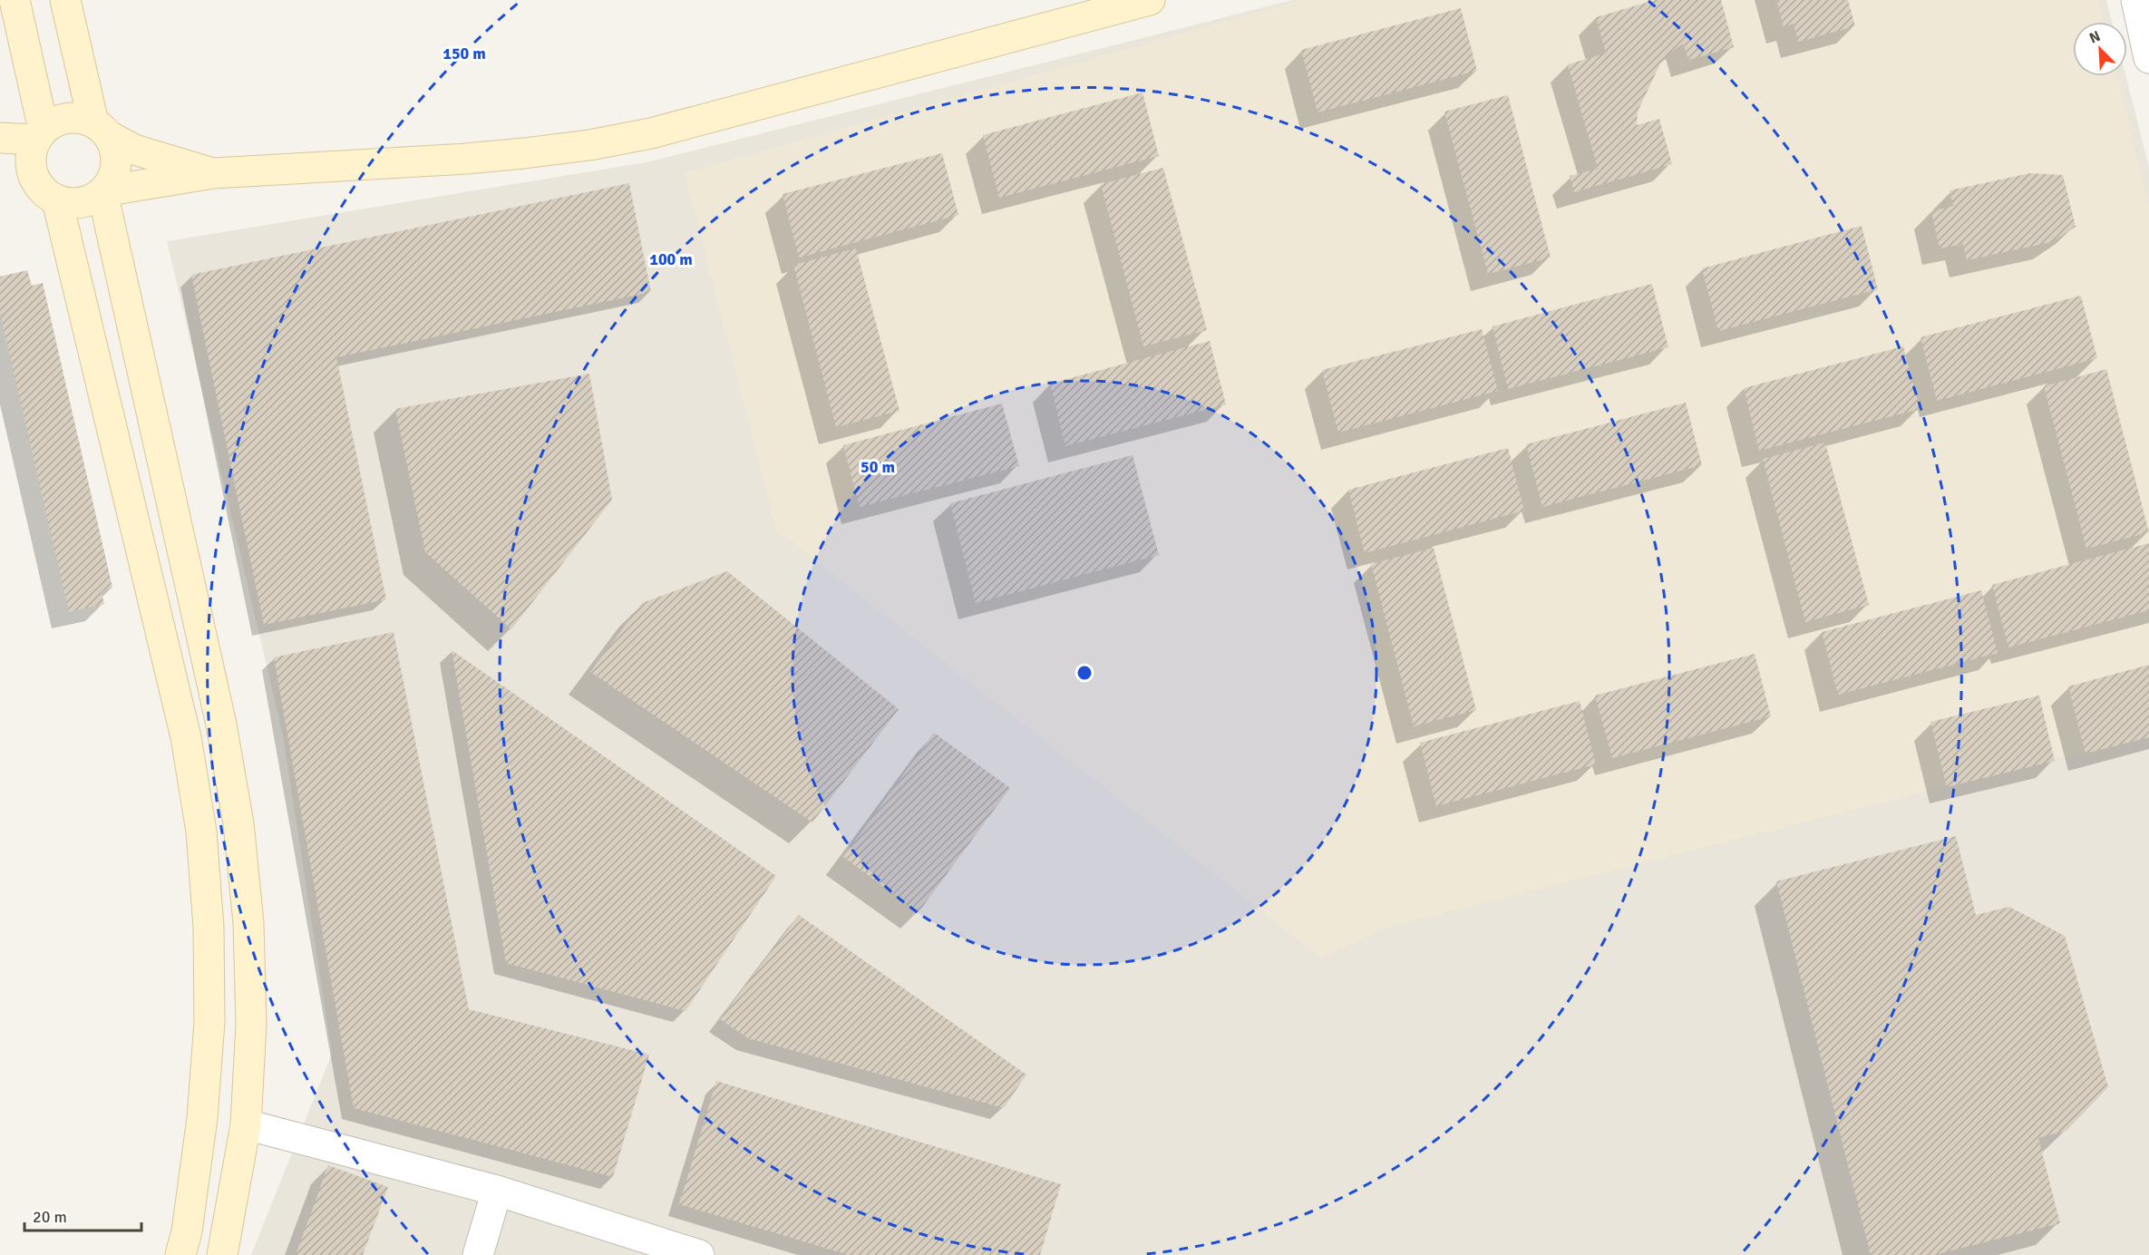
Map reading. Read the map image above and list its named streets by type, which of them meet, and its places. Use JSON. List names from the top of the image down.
{
  "scale_bar": "20 m",
  "north": "top left",
  "rings": ["150 m", "100 m", "50 m"]
}
